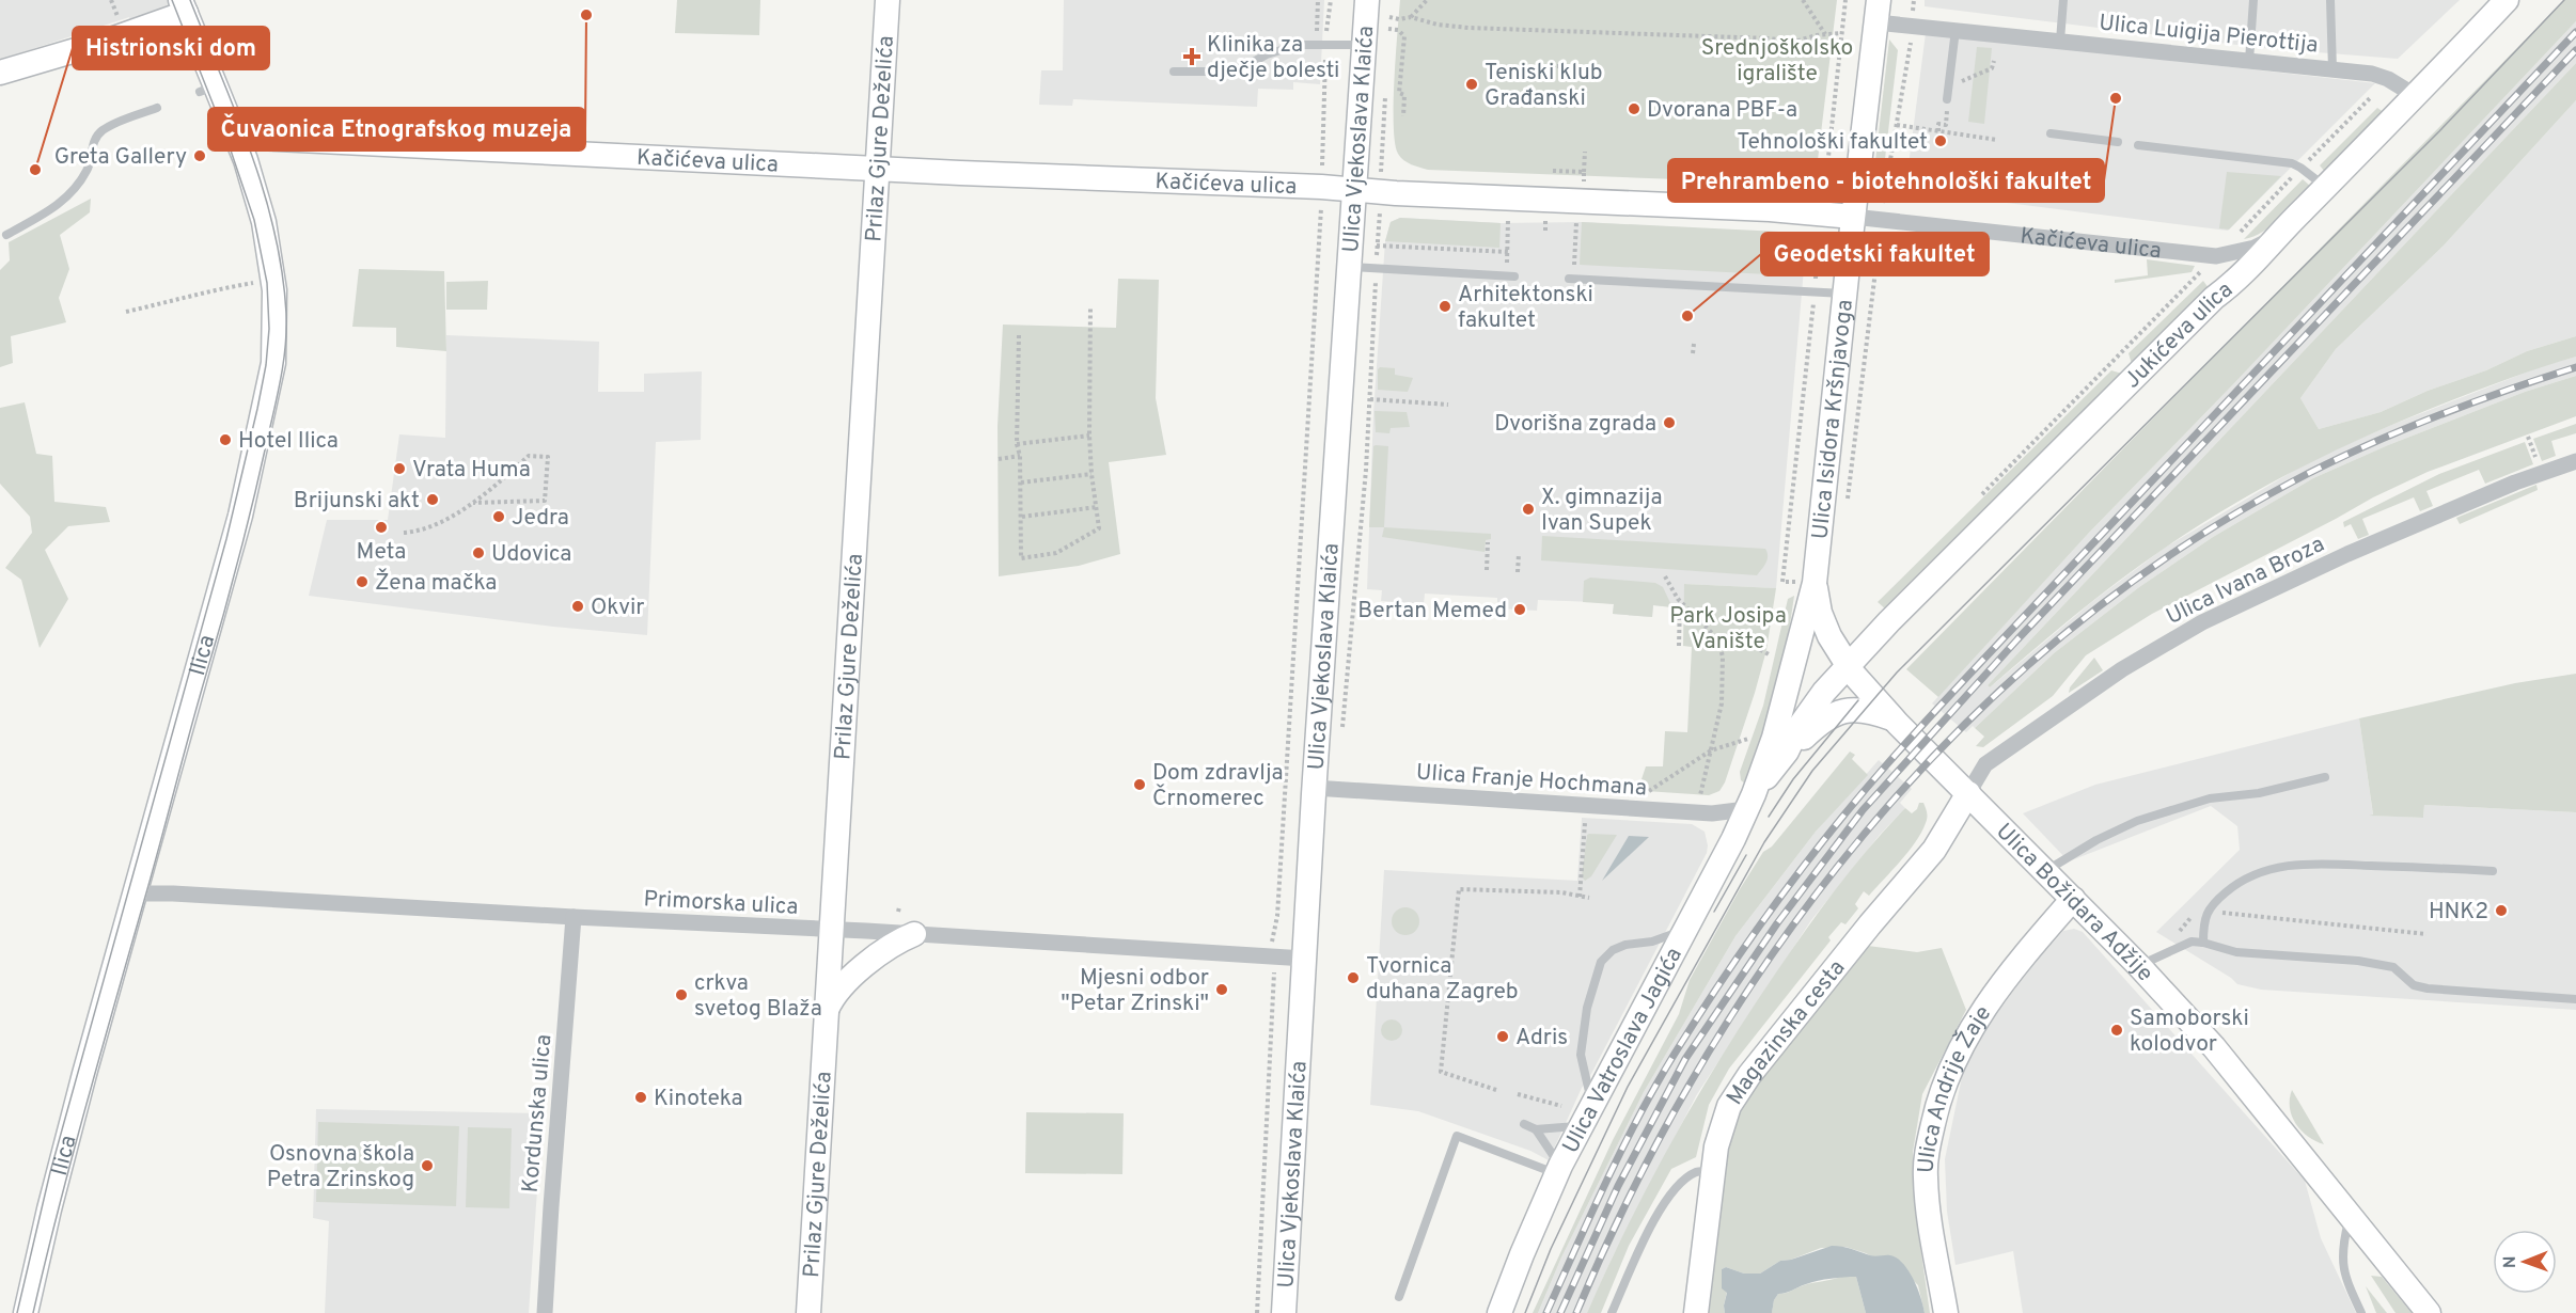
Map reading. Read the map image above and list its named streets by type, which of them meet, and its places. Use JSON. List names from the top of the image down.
{
  "streets": {
    "street": [
      "Ulica Luigija Pierottija",
      "Prilaz Gjure Deželića",
      "Ulica Vjekoslava Klaića",
      "Kačićeva ulica",
      "Jukićeva ulica",
      "Ulica Isidora Kršnjavoga",
      "Ulica Ivana Broza",
      "Ilica",
      "Ulica Franje Hochmana",
      "Primorska ulica",
      "Ulica Božidara Adžije",
      "Magazinska cesta",
      "Ulica Vatroslava Jagića",
      "Ulica Andrije Žaje",
      "Kordunska ulica"
    ]
  },
  "crossings": [
    ["Ulica Luigija Pierottija", "Jukićeva ulica"],
    ["Ulica Luigija Pierottija", "Ulica Isidora Kršnjavoga"],
    ["Prilaz Gjure Deželića", "Kačićeva ulica"],
    ["Prilaz Gjure Deželića", "Primorska ulica"],
    ["Ulica Vjekoslava Klaića", "Kačićeva ulica"],
    ["Ulica Vjekoslava Klaića", "Ulica Franje Hochmana"],
    ["Ulica Vjekoslava Klaića", "Primorska ulica"],
    ["Kačićeva ulica", "Jukićeva ulica"],
    ["Kačićeva ulica", "Ulica Isidora Kršnjavoga"],
    ["Kačićeva ulica", "Ilica"],
    ["Jukićeva ulica", "Ulica Božidara Adžije"],
    ["Ulica Isidora Kršnjavoga", "Ulica Franje Hochmana"],
    ["Ulica Isidora Kršnjavoga", "Ulica Božidara Adžije"],
    ["Ulica Isidora Kršnjavoga", "Ulica Vatroslava Jagića"],
    ["Ulica Ivana Broza", "Ulica Božidara Adžije"],
    ["Ulica Ivana Broza", "Magazinska cesta"],
    ["Ilica", "Primorska ulica"],
    ["Ulica Franje Hochmana", "Ulica Vatroslava Jagića"],
    ["Primorska ulica", "Kordunska ulica"],
    ["Ulica Božidara Adžije", "Magazinska cesta"],
    ["Ulica Božidara Adžije", "Ulica Andrije Žaje"]
  ],
  "parks": ["Srednjoškolsko igralište", "Park Josipa Vanište"],
  "places": {
    "other": [
      "Čuvaonica Etnografskog muzeja",
      "Teniski klub Građanski",
      "Prehrambeno - biotehnološki fakultet",
      "Dvorana PBF-a",
      "Tehnološki fakultet",
      "Greta Gallery",
      "Histrionski dom",
      "Arhitektonski fakultet",
      "Geodetski fakultet",
      "Dvorišna zgrada",
      "Hotel Ilica",
      "Vrata Huma",
      "Brijunski akt",
      "X. gimnazija Ivan Supek",
      "Jedra",
      "Meta",
      "Udovica",
      "Žena mačka",
      "Okvir",
      "Bertan Memed",
      "Dom zdravlja Črnomerec",
      "HNK2",
      "Tvornica duhana Zagreb",
      "Mjesni odbor \"Petar Zrinski\"",
      "crkva svetog Blaža",
      "Samoborski kolodvor",
      "Adris",
      "Kinoteka",
      "Osnovna škola Petra Zrinskog"
    ],
    "health": ["Klinika za dječje bolesti"]
  },
  "north": "left"
}
